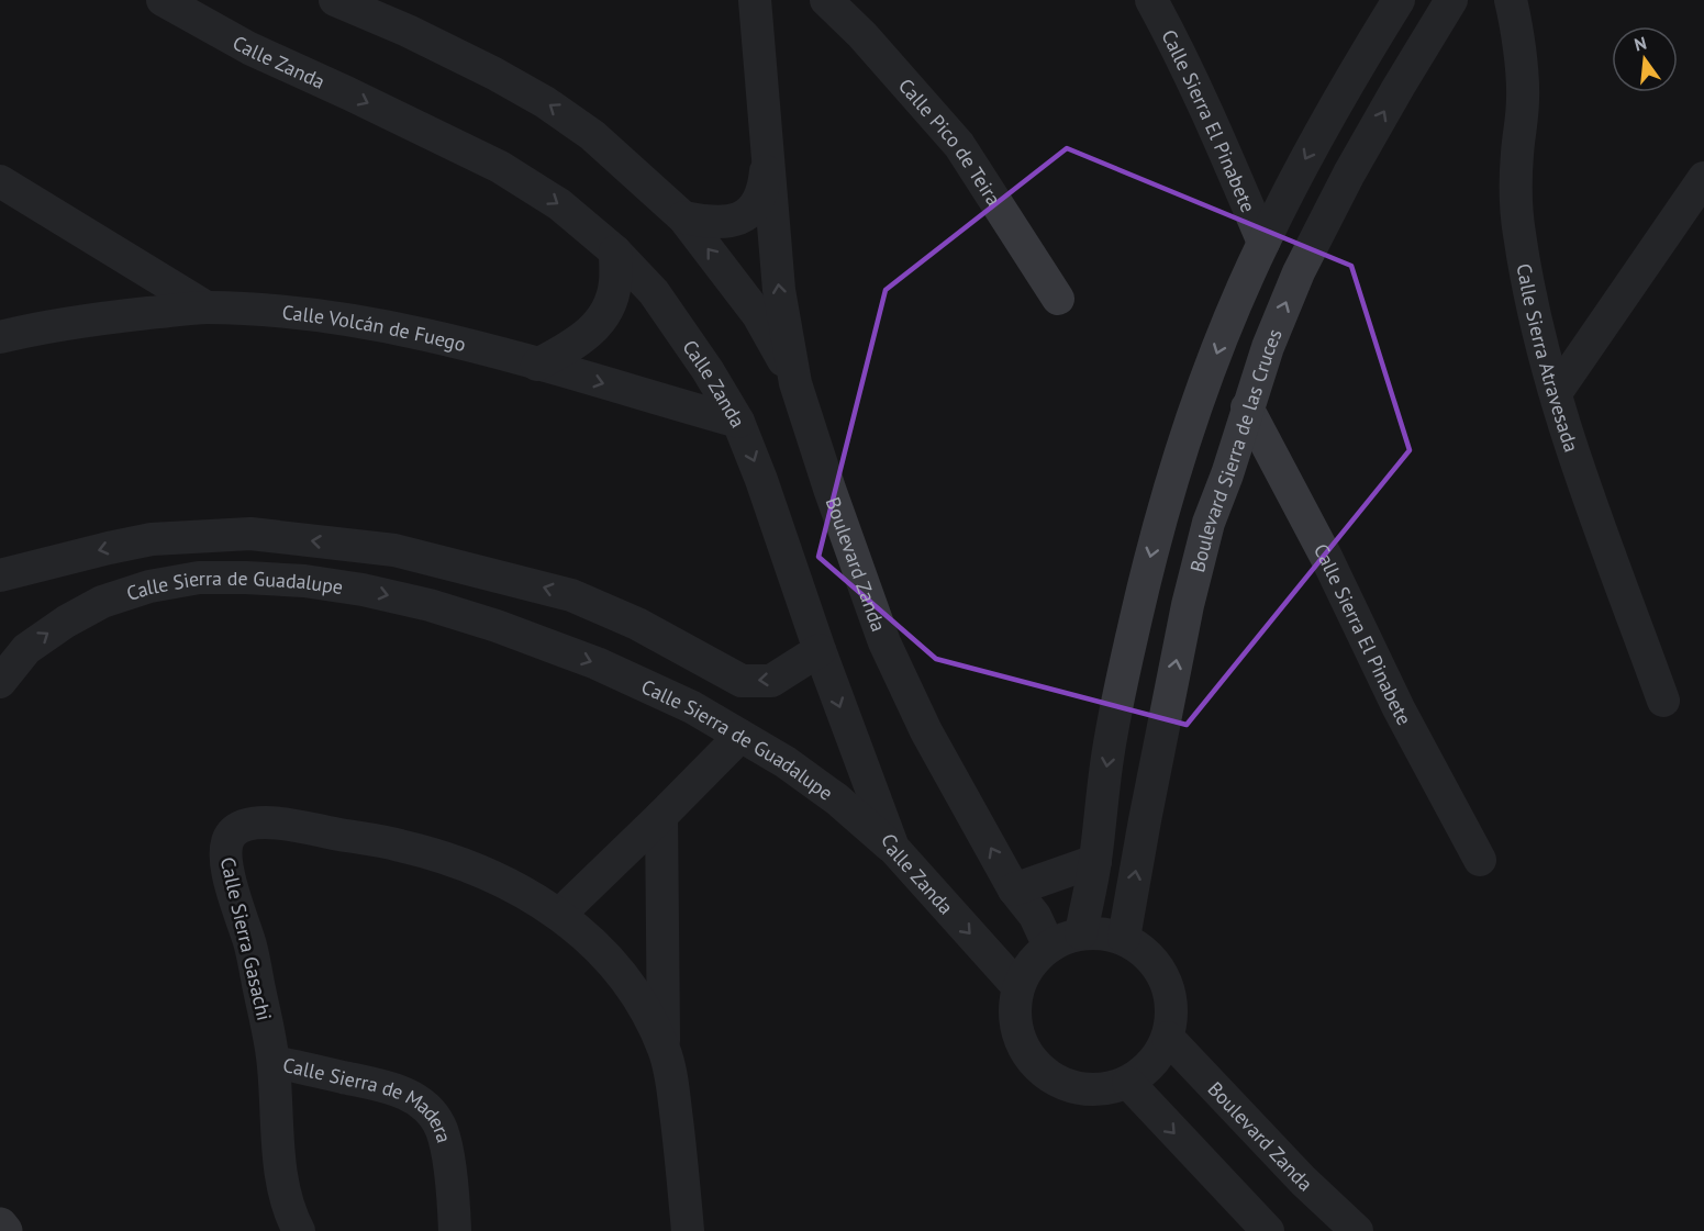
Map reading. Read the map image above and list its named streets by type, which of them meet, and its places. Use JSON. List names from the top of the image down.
{
  "streets": {
    "street": [
      "Calle Zanda",
      "Calle Sierra El Pinabete",
      "Calle Pico de Teira",
      "Calle Volcán de Fuego",
      "Calle Sierra Atravesada",
      "Boulevard Sierra de las Cruces",
      "Boulevard Zanda",
      "Calle Sierra de Guadalupe",
      "Calle Sierra Gasachi",
      "Calle Sierra de Madera"
    ]
  },
  "crossings": [
    ["Calle Zanda", "Calle Volcán de Fuego"],
    ["Calle Zanda", "Boulevard Sierra de las Cruces"],
    ["Calle Zanda", "Boulevard Zanda"],
    ["Calle Zanda", "Calle Sierra de Guadalupe"],
    ["Calle Sierra El Pinabete", "Boulevard Sierra de las Cruces"],
    ["Boulevard Sierra de las Cruces", "Boulevard Zanda"],
    ["Calle Sierra Gasachi", "Calle Sierra de Madera"]
  ],
  "one_way": ["Boulevard Zanda"],
  "north": "top"
}
